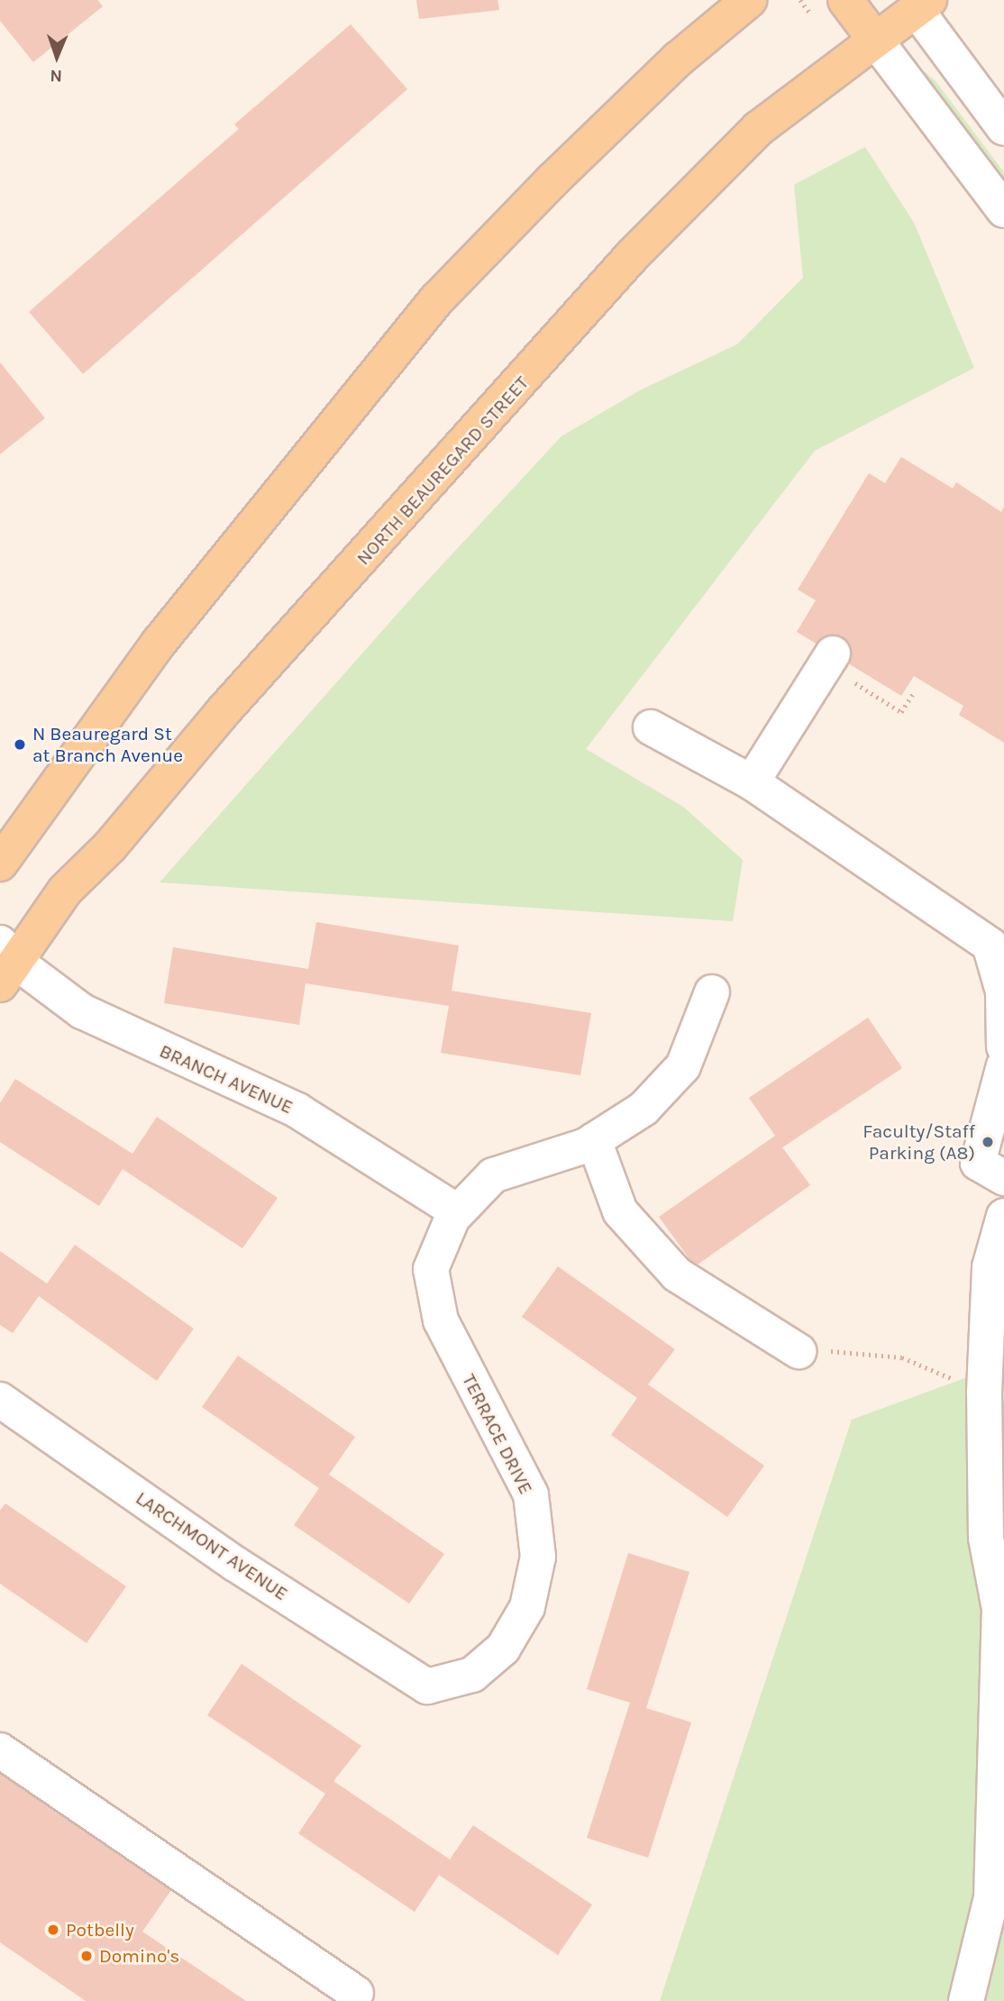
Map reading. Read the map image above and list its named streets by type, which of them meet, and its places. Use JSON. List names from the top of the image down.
{
  "streets": {
    "main road": ["NORTH BEAUREGARD STREET"],
    "street": ["BRANCH AVENUE", "TERRACE DRIVE", "LARCHMONT AVENUE"]
  },
  "crossings": [
    ["NORTH BEAUREGARD STREET", "BRANCH AVENUE"],
    ["BRANCH AVENUE", "TERRACE DRIVE"],
    ["TERRACE DRIVE", "LARCHMONT AVENUE"]
  ],
  "places": [
    "N Beauregard St at Branch Avenue",
    "Faculty/Staff Parking (A8)",
    "Potbelly",
    "Domino's"
  ],
  "north": "bottom"
}
